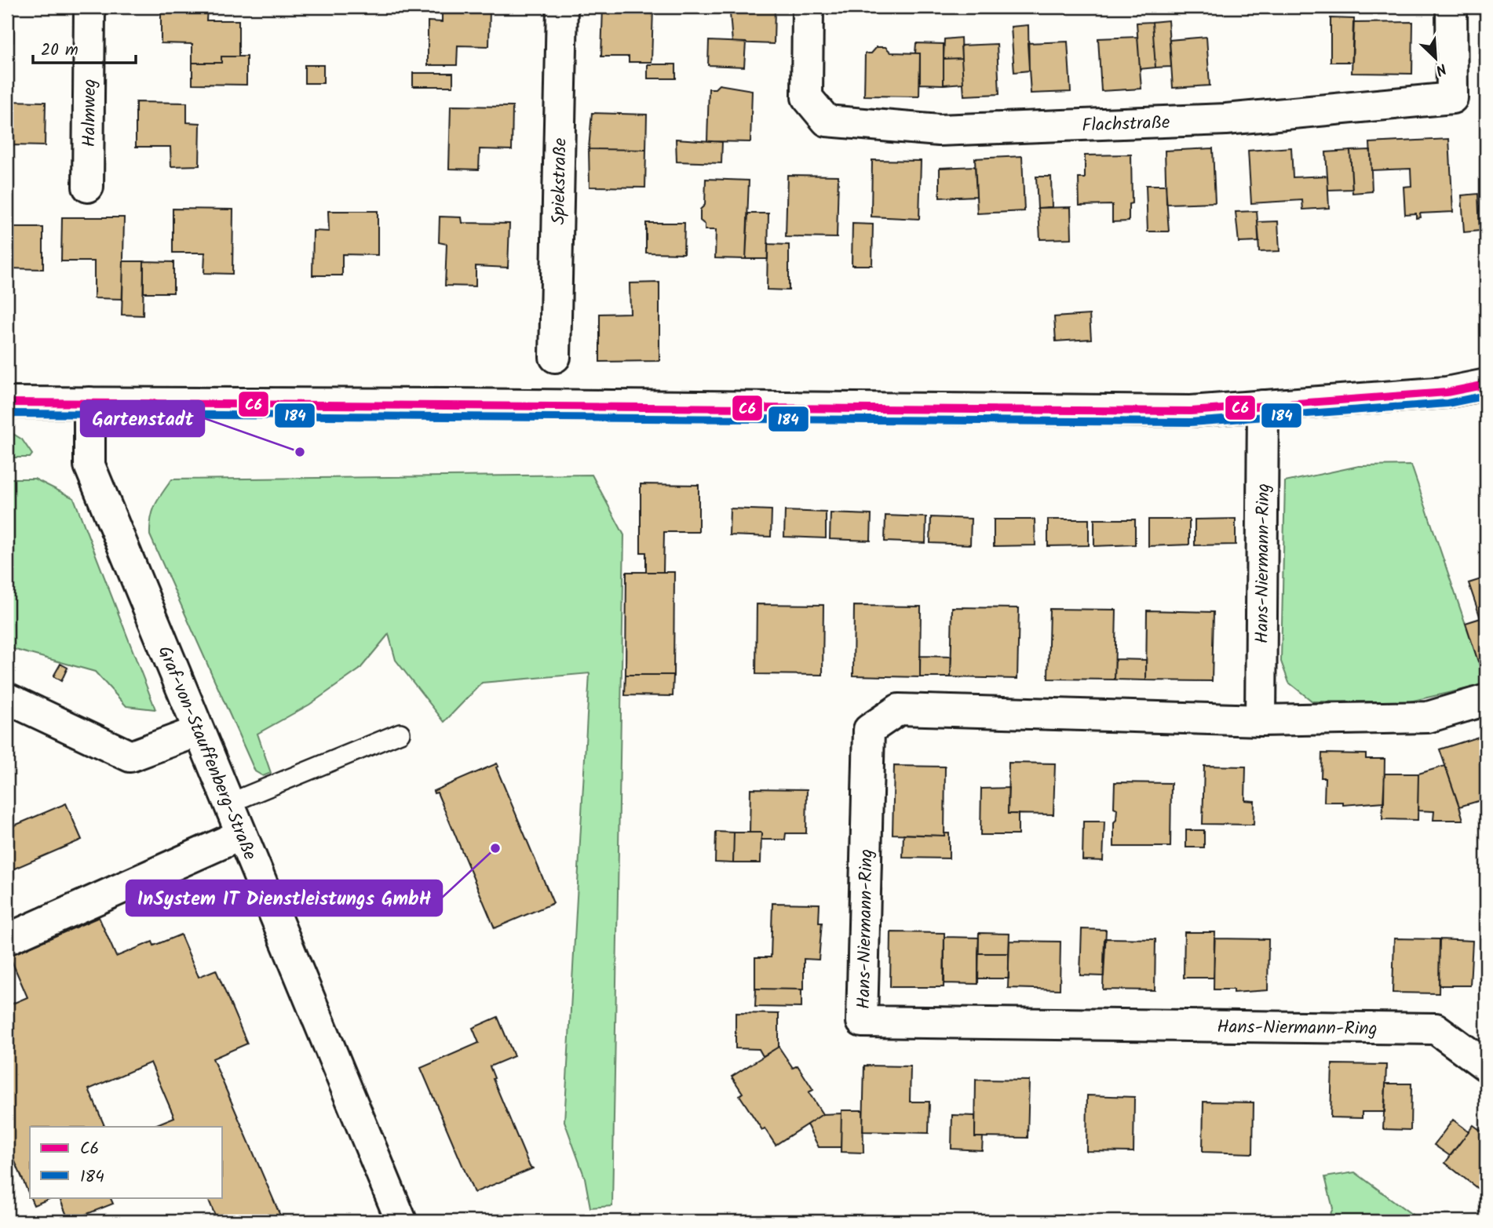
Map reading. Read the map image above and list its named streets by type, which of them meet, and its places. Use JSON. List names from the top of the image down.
{
  "streets": {
    "street": [
      "Halmweg",
      "Flachstraße",
      "Spiekstraße",
      "Hans-Niermann-Ring",
      "Graf-von-Stauffenberg-Straße"
    ]
  },
  "places": ["Gartenstadt", "InSystem IT Dienstleistungs GmbH"],
  "lines": ["transit line C6", "transit line 184"],
  "legend": ["C6", "184"],
  "scale_bar": "20 m",
  "north": "bottom right"
}
